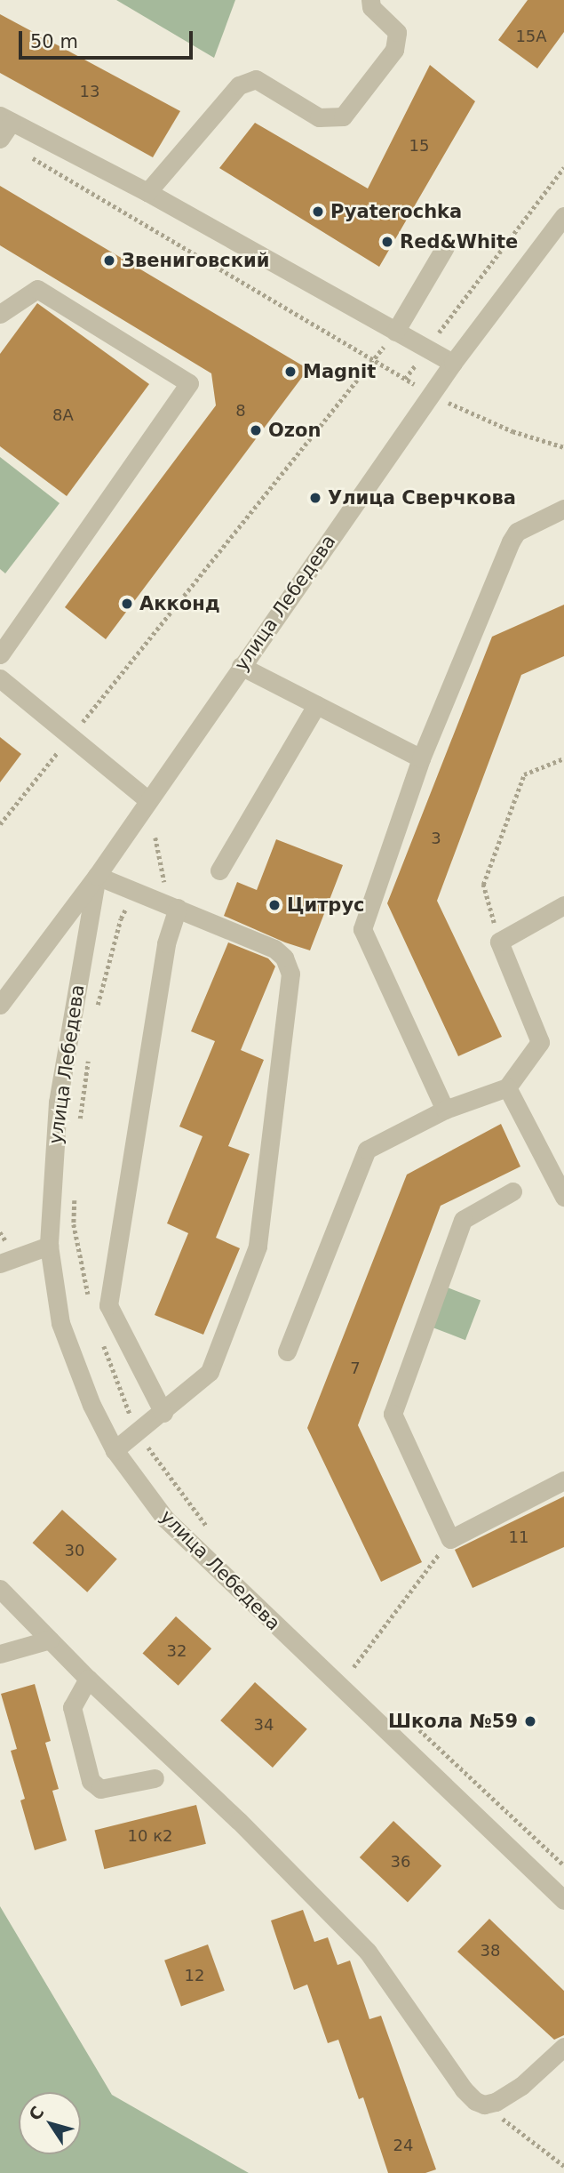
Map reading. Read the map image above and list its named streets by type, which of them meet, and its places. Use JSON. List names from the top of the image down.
{
  "streets": {
    "street": ["улица Лебедева"]
  },
  "places": [
    "Pyaterochka",
    "Red&White",
    "Звениговский",
    "Magnit",
    "Ozon",
    "Улица Сверчкова",
    "Акконд",
    "Цитрус",
    "Школа №59"
  ],
  "house_numbers": [
    "15А",
    "13",
    "15",
    "8",
    "8А",
    "3",
    "7",
    "11",
    "30",
    "32",
    "34",
    "10 к2",
    "36",
    "38",
    "12",
    "24"
  ],
  "scale_bar": "50 m",
  "north": "top left"
}
